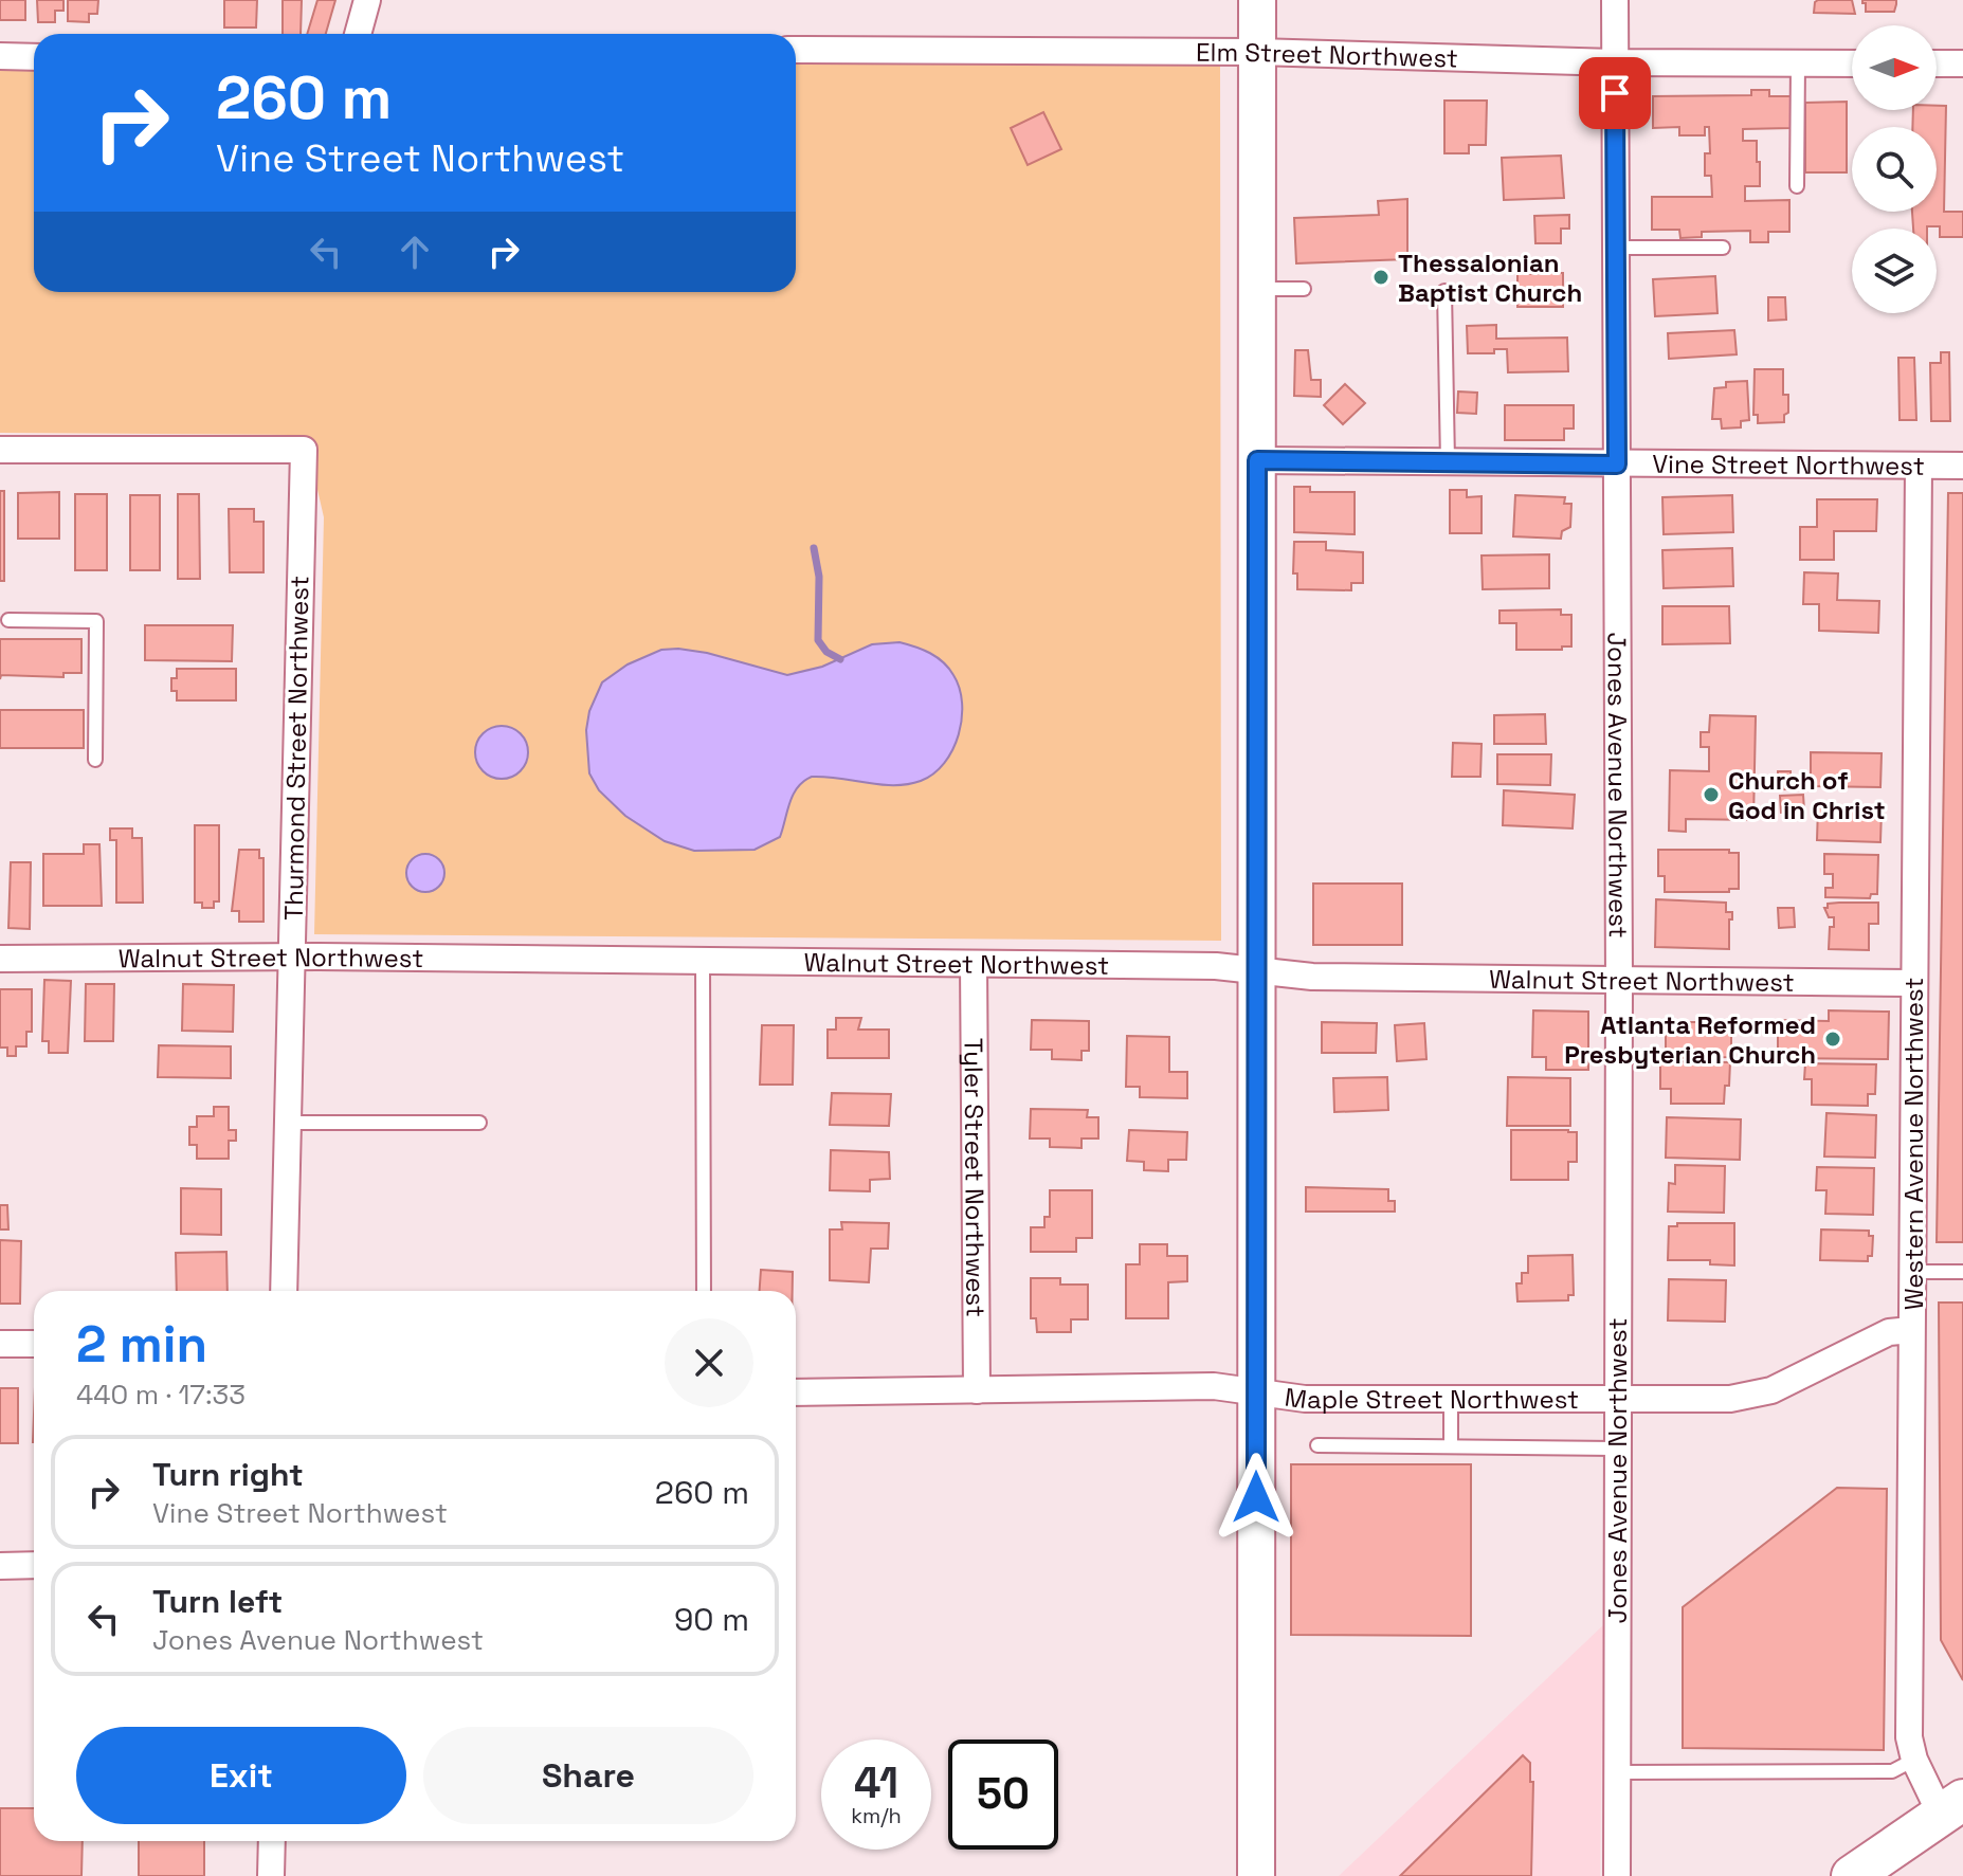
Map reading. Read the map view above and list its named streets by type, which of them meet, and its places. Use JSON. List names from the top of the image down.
{
  "streets": {
    "street": [
      "Elm Street Northwest",
      "Vine Street Northwest",
      "Thurmond Street Northwest",
      "Jones Avenue Northwest",
      "Walnut Street Northwest",
      "Western Avenue Northwest",
      "Tyler Street Northwest",
      "Maple Street Northwest"
    ]
  },
  "crossings": [
    ["Elm Street Northwest", "Jones Avenue Northwest"],
    ["Vine Street Northwest", "Jones Avenue Northwest"],
    ["Vine Street Northwest", "Western Avenue Northwest"],
    ["Thurmond Street Northwest", "Walnut Street Northwest"],
    ["Jones Avenue Northwest", "Walnut Street Northwest"],
    ["Jones Avenue Northwest", "Maple Street Northwest"],
    ["Walnut Street Northwest", "Western Avenue Northwest"],
    ["Walnut Street Northwest", "Tyler Street Northwest"],
    ["Western Avenue Northwest", "Maple Street Northwest"],
    ["Tyler Street Northwest", "Maple Street Northwest"]
  ],
  "places": ["Thessalonian Baptist Church", "Church of God in Christ", "Atlanta Reformed Presbyterian Church"],
  "north": "right",
  "page": {
    "turn": ["260 m", "Vine Street Northwest"],
    "heading": ["2 min", "440 m · 17:33"],
    "list": [
      {
        "name": "Turn right",
        "note": "Vine Street Northwest",
        "value": "260 m"
      },
      {
        "name": "Turn left",
        "note": "Jones Avenue Northwest",
        "value": "90 m"
      }
    ],
    "buttons": ["Exit", "Share"],
    "speed": "41 km/h",
    "limit": "50"
  }
}
